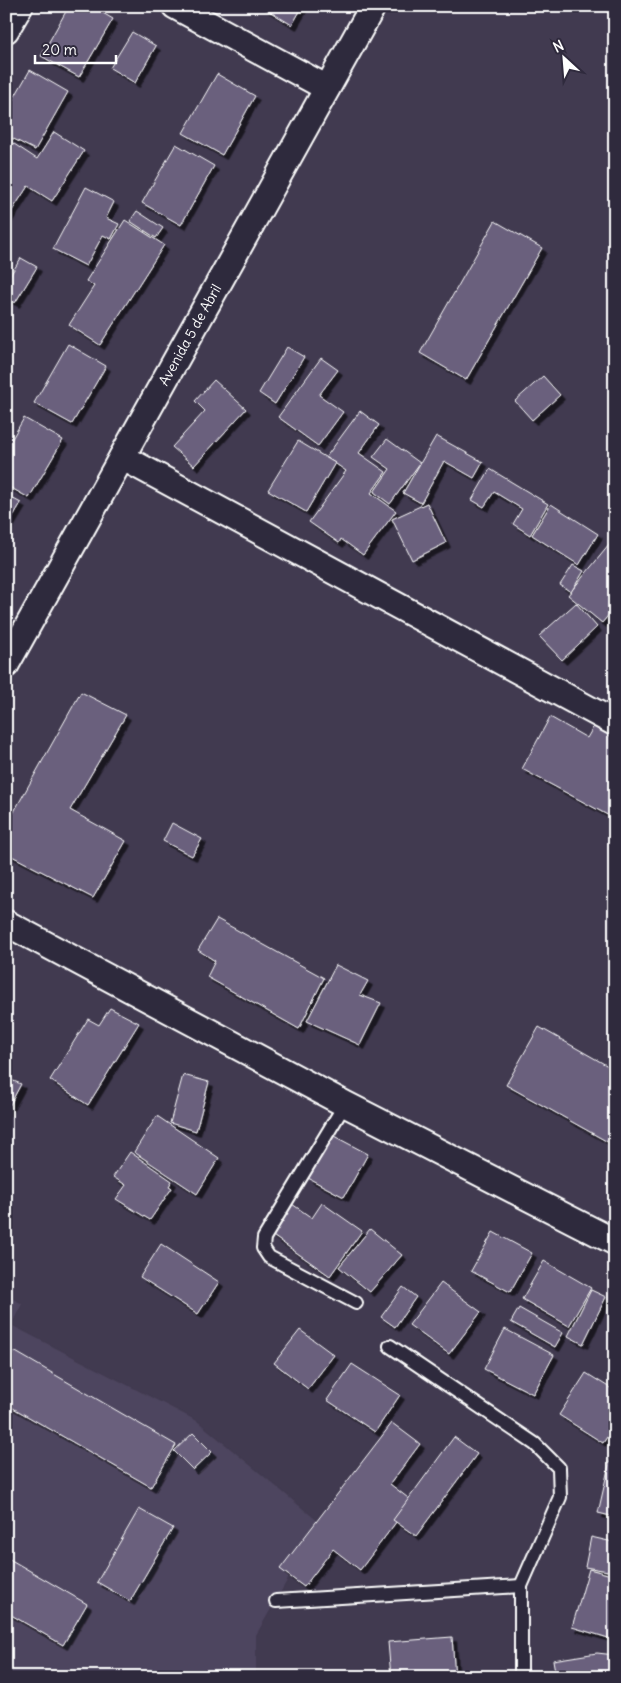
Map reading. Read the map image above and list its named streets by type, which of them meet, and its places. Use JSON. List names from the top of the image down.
{
  "streets": {
    "street": ["Avenida 5 de Abril"]
  },
  "scale_bar": "20 m",
  "north": "top left"
}
